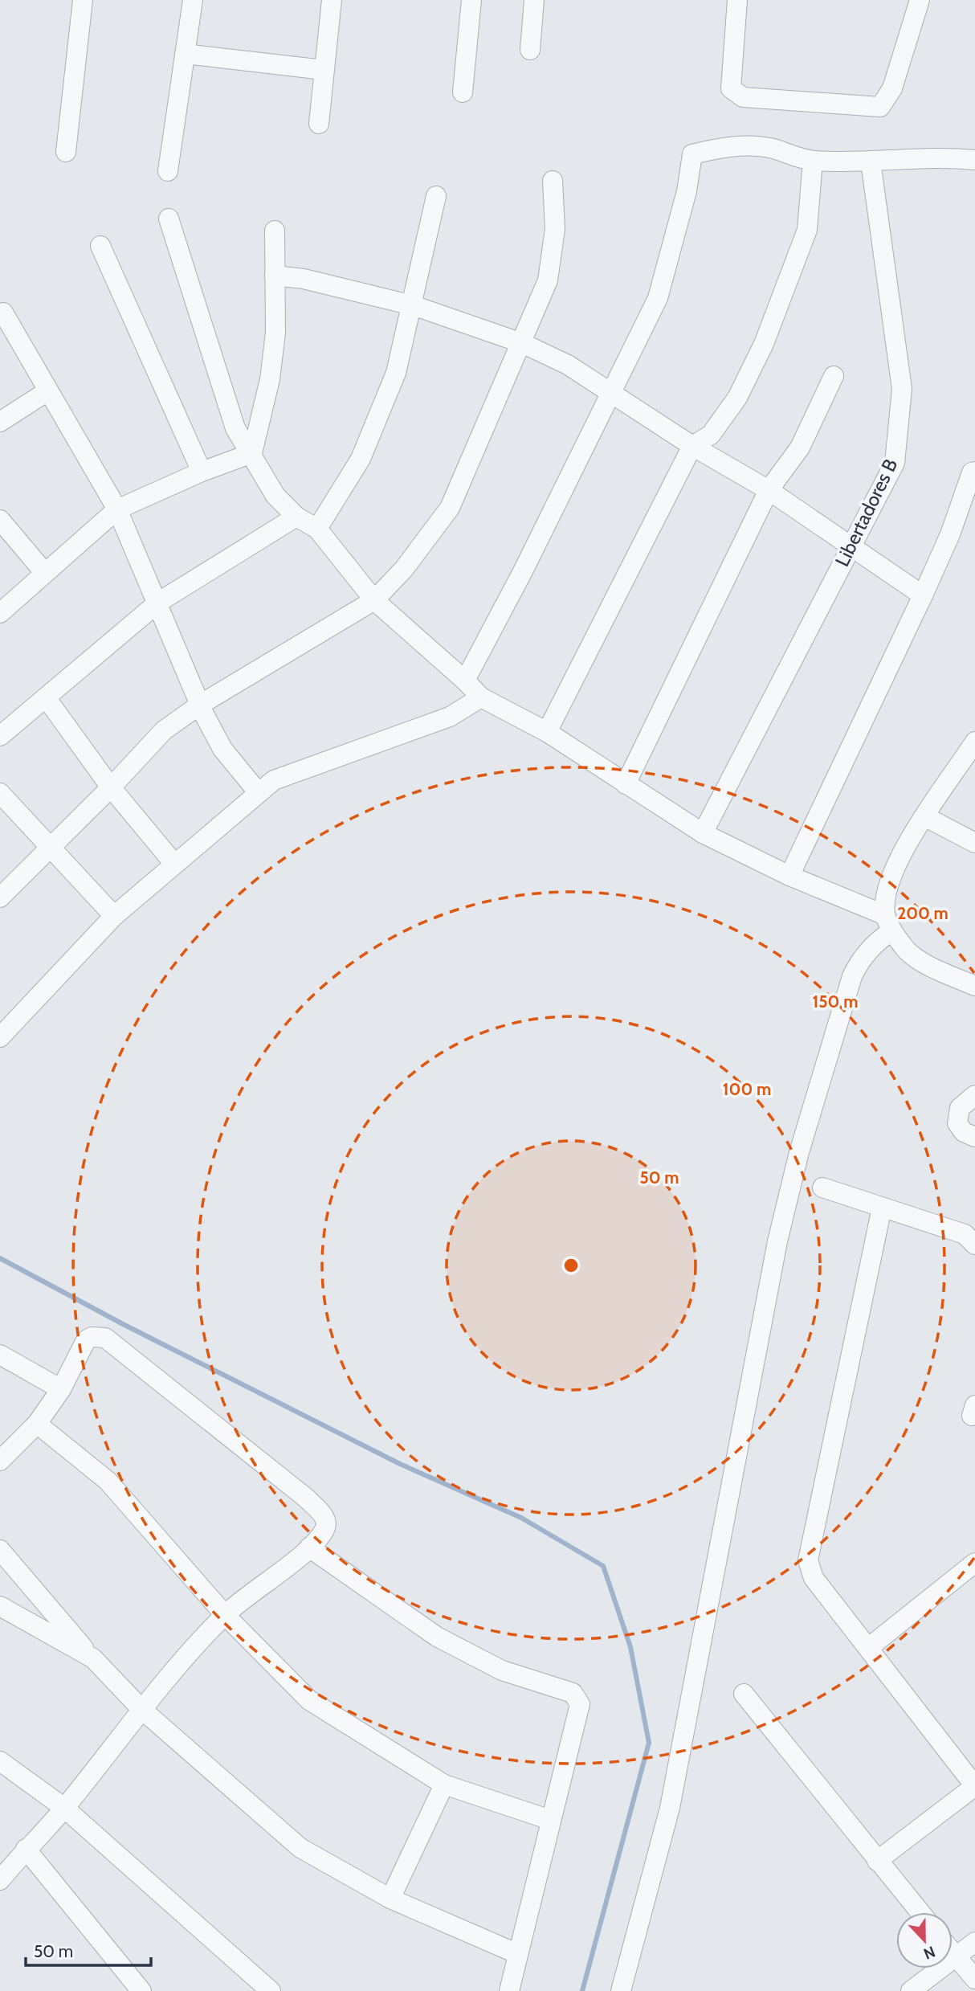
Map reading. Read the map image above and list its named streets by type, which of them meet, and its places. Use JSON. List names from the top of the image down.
{
  "streets": {
    "street": ["Libertadores B"]
  },
  "scale_bar": "50 m",
  "north": "bottom",
  "rings": [
    "200 m",
    "150 m",
    "100 m",
    "50 m"
  ]
}
